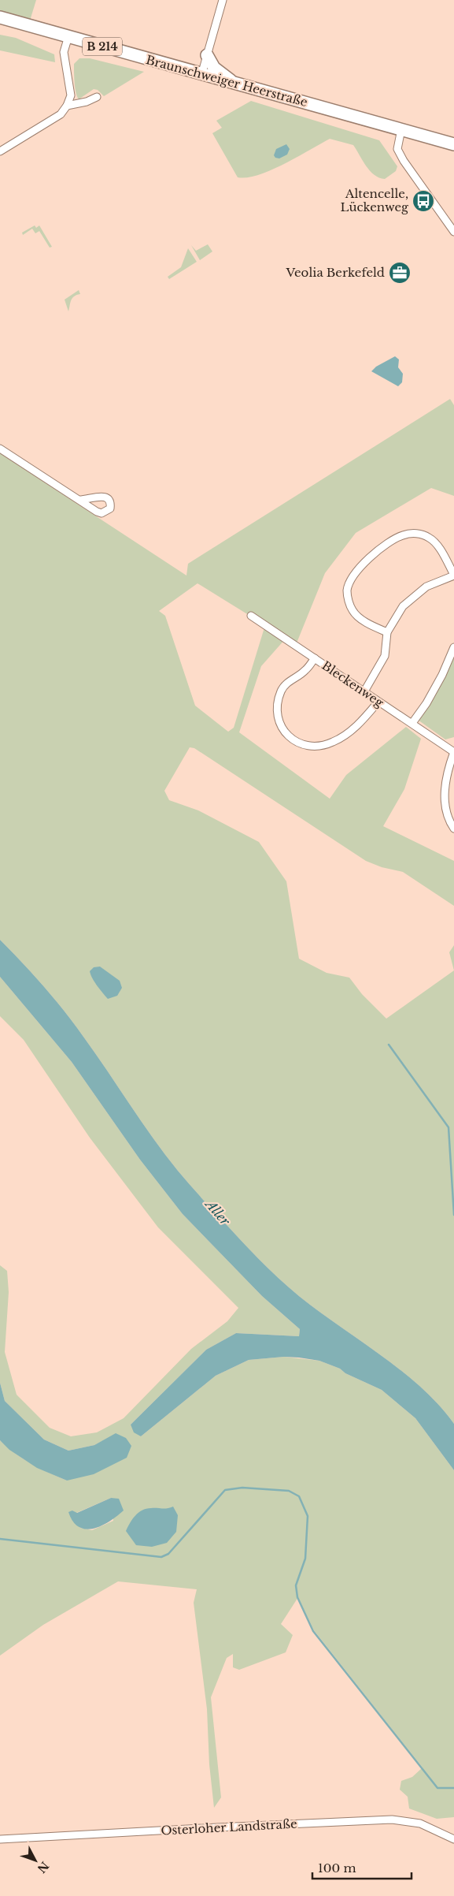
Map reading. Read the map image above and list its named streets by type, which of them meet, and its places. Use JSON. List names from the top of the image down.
{
  "streets": {
    "main road": ["B 214", "Braunschweiger Heerstraße"],
    "street": ["Bleckenweg", "Osterloher Landstraße"]
  },
  "water": ["Aller"],
  "places": {
    "bus stop": ["Altencelle, Lückenweg"],
    "office": ["Veolia Berkefeld"]
  },
  "scale_bar": "100 m",
  "north": "bottom right"
}
